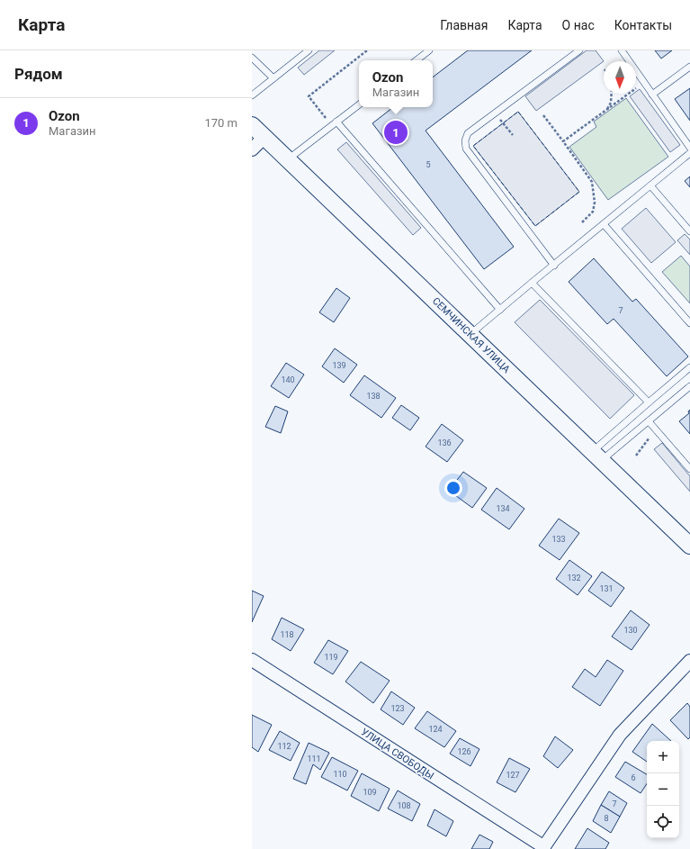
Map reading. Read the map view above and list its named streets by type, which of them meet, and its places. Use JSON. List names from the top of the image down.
{
  "streets": {
    "street": ["СЕМЧИНСКАЯ УЛИЦА", "УЛИЦА СВОБОДЫ"]
  },
  "house_numbers": [
    "5",
    "7",
    "139",
    "140",
    "138",
    "136",
    "134",
    "133",
    "132",
    "131",
    "130",
    "118",
    "119",
    "123",
    "124",
    "112",
    "126",
    "111",
    "110",
    "127",
    "6",
    "109",
    "7",
    "108",
    "8"
  ],
  "north": "bottom",
  "page": {
    "header": "Карта",
    "nav": [
      "Главная",
      "Карта",
      "О нас",
      "Контакты"
    ],
    "heading": "Рядом",
    "popup": ["Ozon", "Магазин"],
    "list": [
      {
        "mark": "1",
        "name": "Ozon",
        "note": "Магазин",
        "value": "170 m"
      }
    ],
    "pins": "1",
    "map_buttons": ["+", "−"]
  }
}
